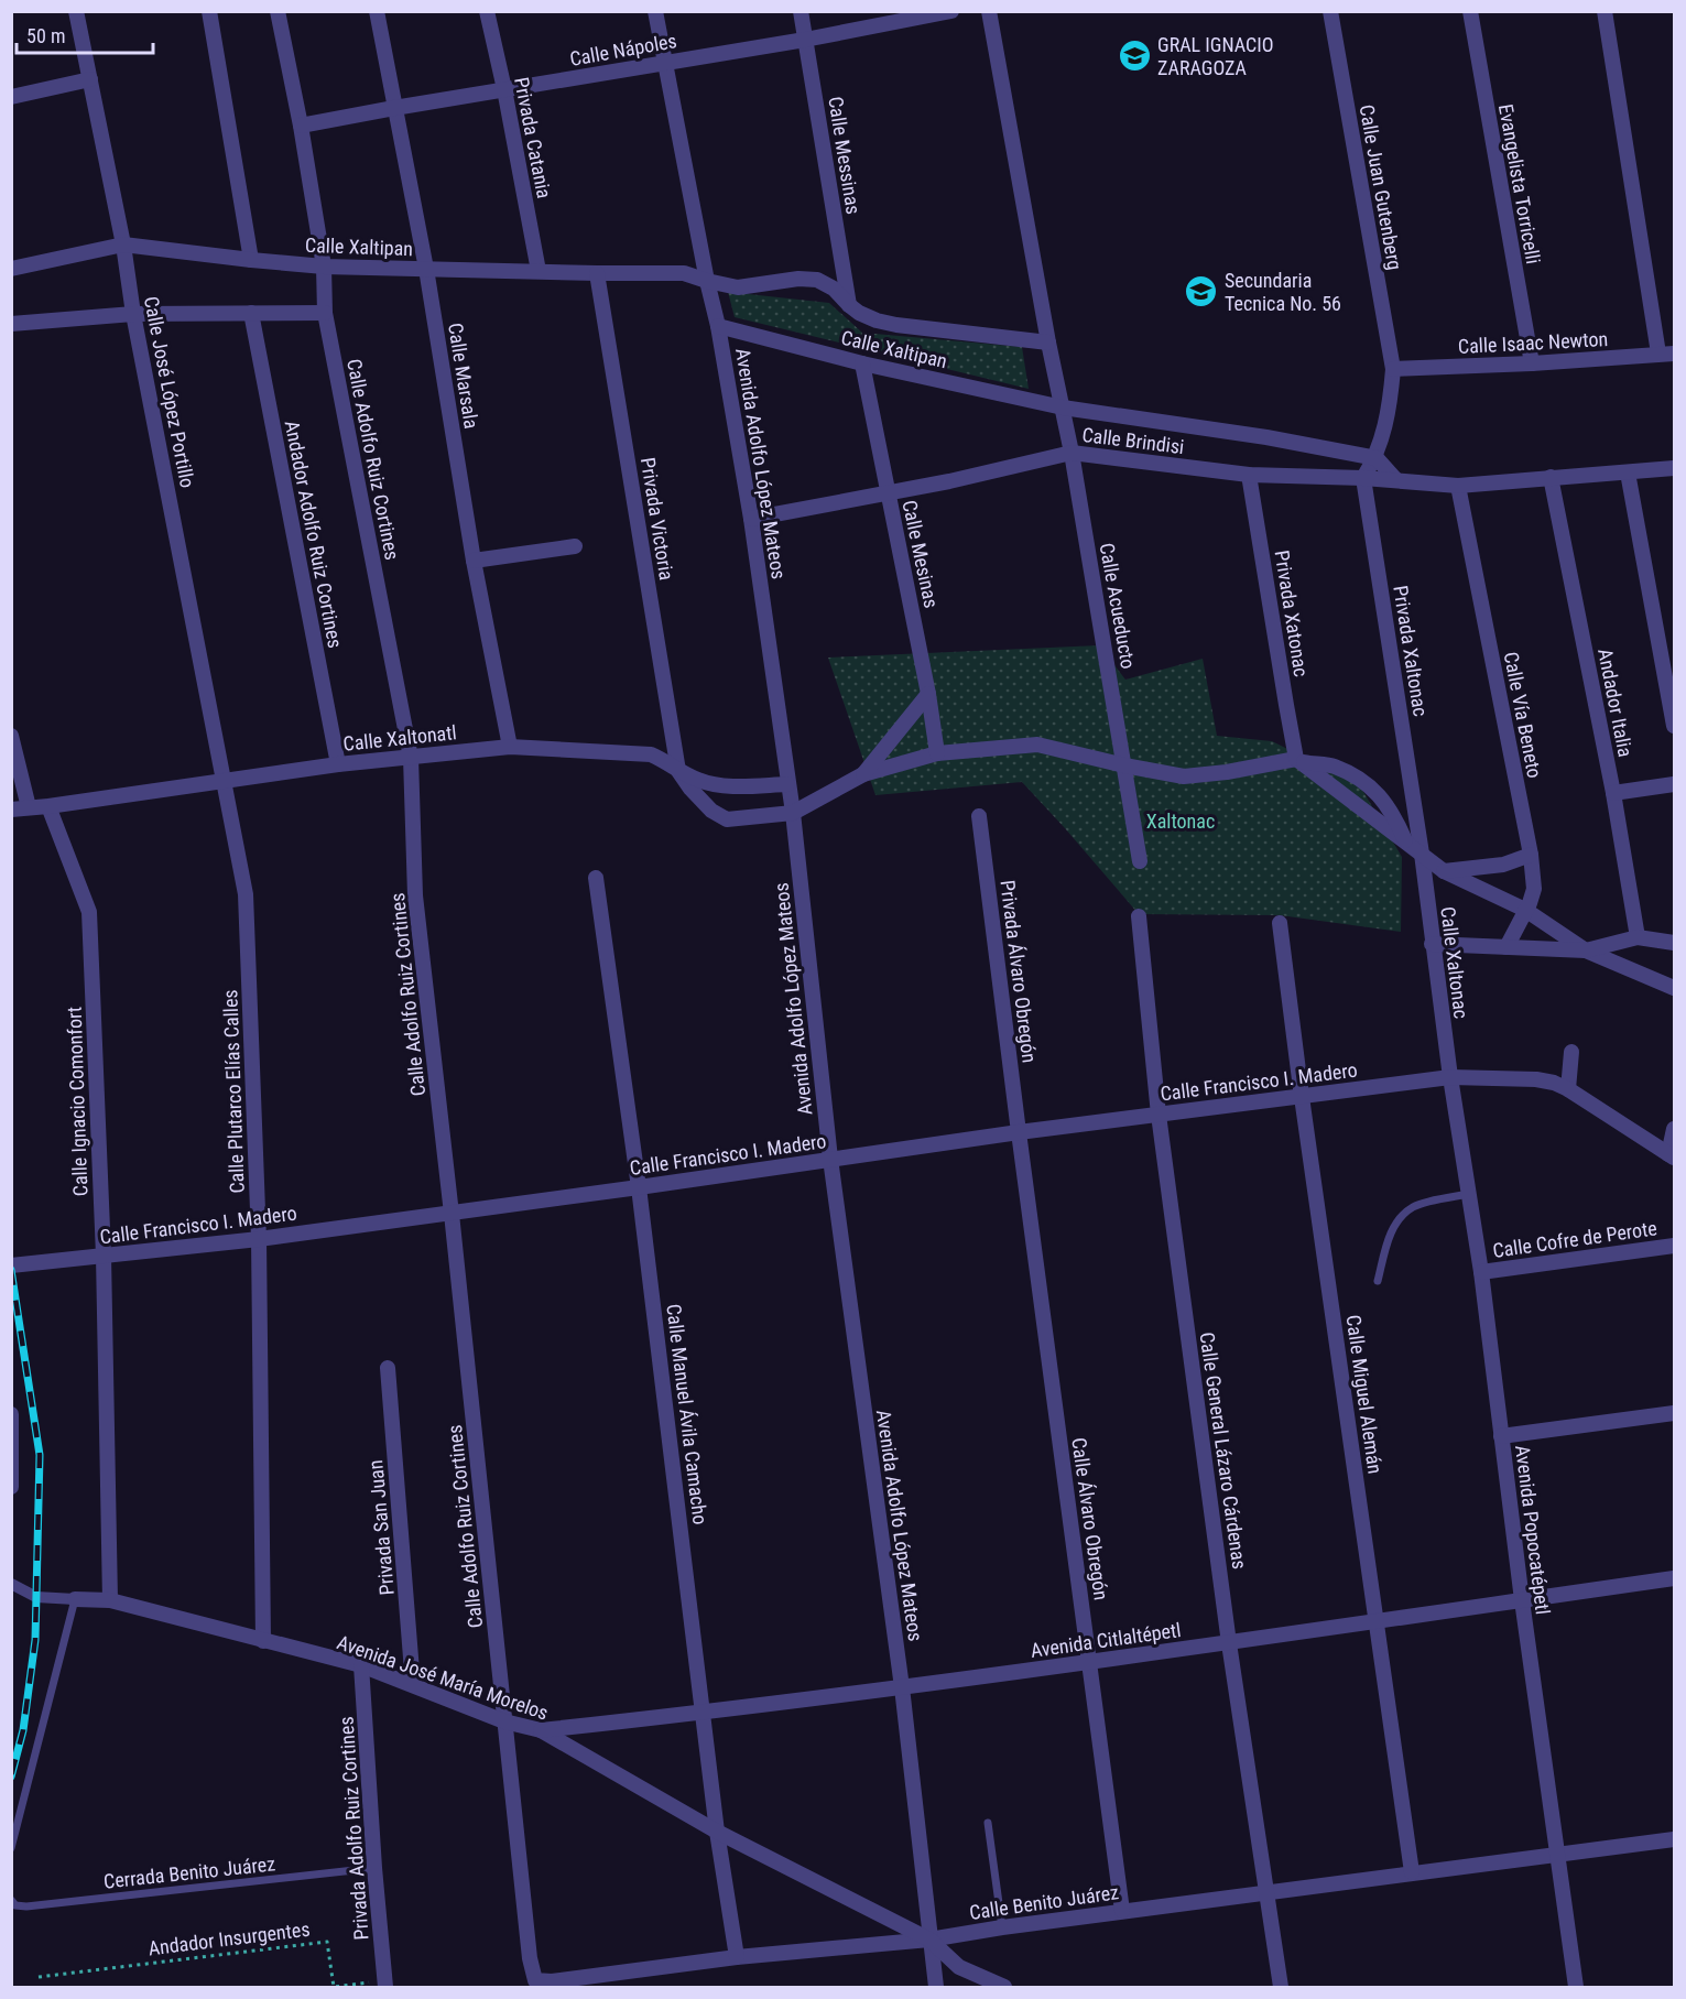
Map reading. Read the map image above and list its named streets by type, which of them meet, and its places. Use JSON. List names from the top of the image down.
{
  "streets": {
    "street": [
      "Calle Nápoles",
      "Privada Catania",
      "Calle Messinas",
      "Evangelista Torricelli",
      "Calle Juan Gutenberg",
      "Calle Xaltipan",
      "Calle Isaac Newton",
      "Calle Marsala",
      "Calle José López Portillo",
      "Calle Brindisi",
      "Calle Adolfo Ruiz Cortines",
      "Avenida Adolfo López Mateos",
      "Privada Victoria",
      "Andador Adolfo Ruiz Cortines",
      "Calle Mesinas",
      "Calle Acueducto",
      "Privada Xatonac",
      "Privada Xaltonac",
      "Andador Italia",
      "Calle Vía Beneto",
      "Calle Xaltonatl",
      "Calle Xaltonac",
      "Privada Álvaro Obregón",
      "Calle Francisco I. Madero",
      "Calle Plutarco Elías Calles",
      "Calle Ignacio Comonfort",
      "Calle Cofre de Perote",
      "Calle Miguel Alemán",
      "Calle Manuel Ávila Camacho",
      "Calle General Lázaro Cárdenas",
      "Calle Álvaro Obregón",
      "Privada San Juan",
      "Avenida Popocatépetl",
      "Avenida Citlaltépetl",
      "Avenida José María Morelos",
      "Privada Adolfo Ruiz Cortines",
      "Calle Benito Juárez"
    ],
    "lane": ["Cerrada Benito Juárez"],
    "path": ["Andador Insurgentes"]
  },
  "crossings": [
    ["Calle Nápoles", "Privada Catania"],
    ["Calle Nápoles", "Calle Messinas"],
    ["Calle Nápoles", "Calle Marsala"],
    ["Calle Nápoles", "Calle Adolfo Ruiz Cortines"],
    ["Calle Nápoles", "Avenida Adolfo López Mateos"],
    ["Privada Catania", "Calle Xaltipan"],
    ["Calle Messinas", "Calle Xaltipan"],
    ["Evangelista Torricelli", "Calle Isaac Newton"],
    ["Calle Juan Gutenberg", "Calle Isaac Newton"],
    ["Calle Xaltipan", "Calle Marsala"],
    ["Calle Xaltipan", "Calle José López Portillo"],
    ["Calle Xaltipan", "Calle Brindisi"],
    ["Calle Xaltipan", "Calle Adolfo Ruiz Cortines"],
    ["Calle Xaltipan", "Avenida Adolfo López Mateos"],
    ["Calle Xaltipan", "Privada Victoria"],
    ["Calle Xaltipan", "Calle Mesinas"],
    ["Calle Xaltipan", "Calle Acueducto"],
    ["Calle Marsala", "Calle Xaltonatl"],
    ["Calle José López Portillo", "Calle Xaltonatl"],
    ["Calle José López Portillo", "Calle Plutarco Elías Calles"],
    ["Calle Brindisi", "Avenida Adolfo López Mateos"],
    ["Calle Brindisi", "Calle Mesinas"],
    ["Calle Brindisi", "Calle Acueducto"],
    ["Calle Brindisi", "Privada Xatonac"],
    ["Calle Brindisi", "Privada Xaltonac"],
    ["Calle Brindisi", "Andador Italia"],
    ["Calle Brindisi", "Calle Vía Beneto"],
    ["Calle Adolfo Ruiz Cortines", "Calle Xaltonatl"],
    ["Calle Adolfo Ruiz Cortines", "Calle Francisco I. Madero"],
    ["Calle Adolfo Ruiz Cortines", "Avenida José María Morelos"],
    ["Calle Adolfo Ruiz Cortines", "Calle Benito Juárez"],
    ["Avenida Adolfo López Mateos", "Calle Xaltonatl"],
    ["Avenida Adolfo López Mateos", "Calle Francisco I. Madero"],
    ["Avenida Adolfo López Mateos", "Avenida Citlaltépetl"],
    ["Avenida Adolfo López Mateos", "Avenida José María Morelos"],
    ["Avenida Adolfo López Mateos", "Calle Benito Juárez"],
    ["Privada Victoria", "Calle Xaltonatl"],
    ["Andador Adolfo Ruiz Cortines", "Calle Xaltonatl"],
    ["Privada Xaltonac", "Calle Xaltonac"],
    ["Calle Xaltonatl", "Calle Plutarco Elías Calles"],
    ["Calle Xaltonatl", "Calle Ignacio Comonfort"],
    ["Calle Xaltonac", "Calle Francisco I. Madero"],
    ["Calle Xaltonac", "Avenida Popocatépetl"],
    ["Privada Álvaro Obregón", "Calle Francisco I. Madero"],
    ["Privada Álvaro Obregón", "Calle Álvaro Obregón"],
    ["Calle Francisco I. Madero", "Calle Plutarco Elías Calles"],
    ["Calle Francisco I. Madero", "Calle Ignacio Comonfort"],
    ["Calle Francisco I. Madero", "Calle Miguel Alemán"],
    ["Calle Francisco I. Madero", "Calle Manuel Ávila Camacho"],
    ["Calle Francisco I. Madero", "Calle General Lázaro Cárdenas"],
    ["Calle Francisco I. Madero", "Calle Álvaro Obregón"],
    ["Calle Francisco I. Madero", "Avenida Popocatépetl"],
    ["Calle Plutarco Elías Calles", "Avenida José María Morelos"],
    ["Calle Ignacio Comonfort", "Avenida José María Morelos"],
    ["Calle Cofre de Perote", "Avenida Popocatépetl"],
    ["Calle Miguel Alemán", "Avenida Citlaltépetl"],
    ["Calle Miguel Alemán", "Calle Benito Juárez"],
    ["Calle Manuel Ávila Camacho", "Avenida Citlaltépetl"],
    ["Calle Manuel Ávila Camacho", "Avenida José María Morelos"],
    ["Calle Manuel Ávila Camacho", "Calle Benito Juárez"],
    ["Calle General Lázaro Cárdenas", "Avenida Citlaltépetl"],
    ["Calle General Lázaro Cárdenas", "Calle Benito Juárez"],
    ["Calle Álvaro Obregón", "Avenida Citlaltépetl"],
    ["Calle Álvaro Obregón", "Calle Benito Juárez"],
    ["Privada San Juan", "Avenida José María Morelos"],
    ["Avenida Popocatépetl", "Avenida Citlaltépetl"],
    ["Avenida Popocatépetl", "Calle Benito Juárez"],
    ["Avenida Citlaltépetl", "Avenida José María Morelos"],
    ["Avenida José María Morelos", "Privada Adolfo Ruiz Cortines"],
    ["Avenida José María Morelos", "Calle Benito Juárez"],
    ["Privada Adolfo Ruiz Cortines", "Cerrada Benito Juárez"],
    ["Privada Adolfo Ruiz Cortines", "Andador Insurgentes"]
  ],
  "parks": ["Xaltonac"],
  "places": {
    "school or university": ["GRAL IGNACIO ZARAGOZA", "Secundaria Tecnica No. 56"]
  },
  "scale_bar": "50 m"
}
